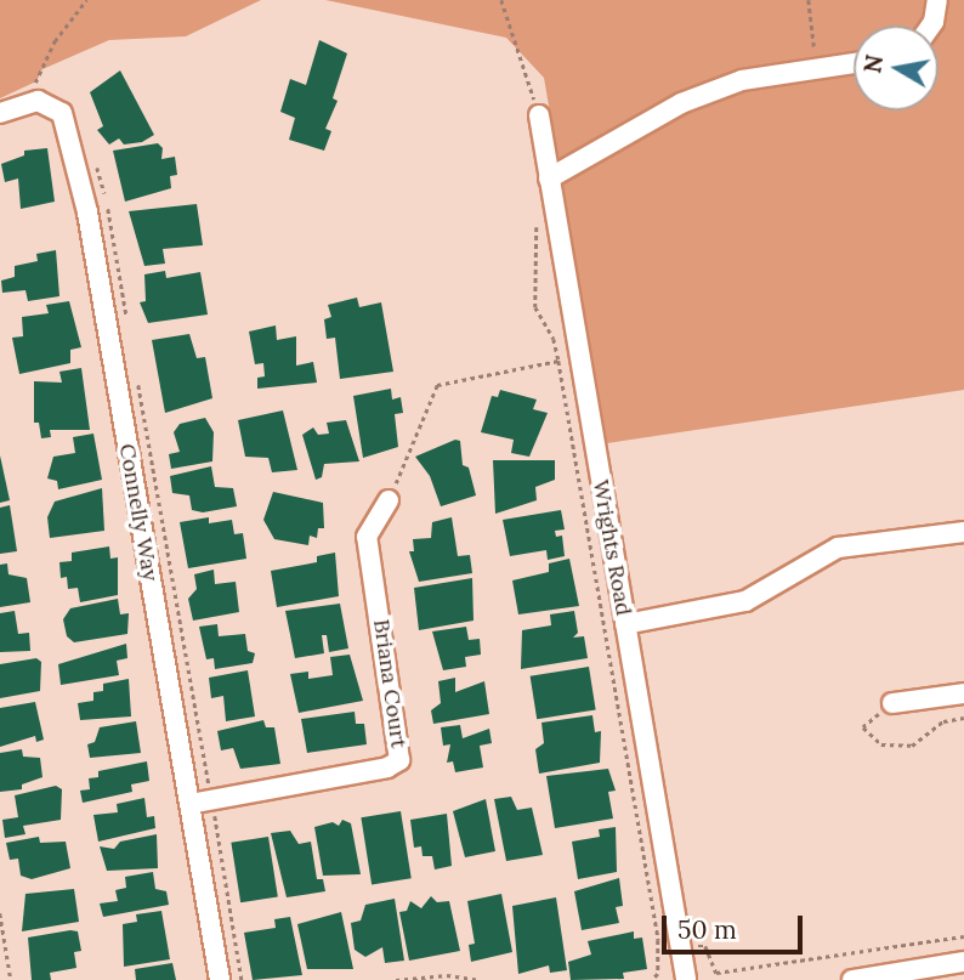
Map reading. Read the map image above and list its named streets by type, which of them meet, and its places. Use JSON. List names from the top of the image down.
{
  "streets": {
    "street": ["Connelly Way", "Wrights Road", "Briana Court"]
  },
  "crossings": [
    ["Connelly Way", "Briana Court"]
  ],
  "scale_bar": "50 m",
  "north": "left"
}
